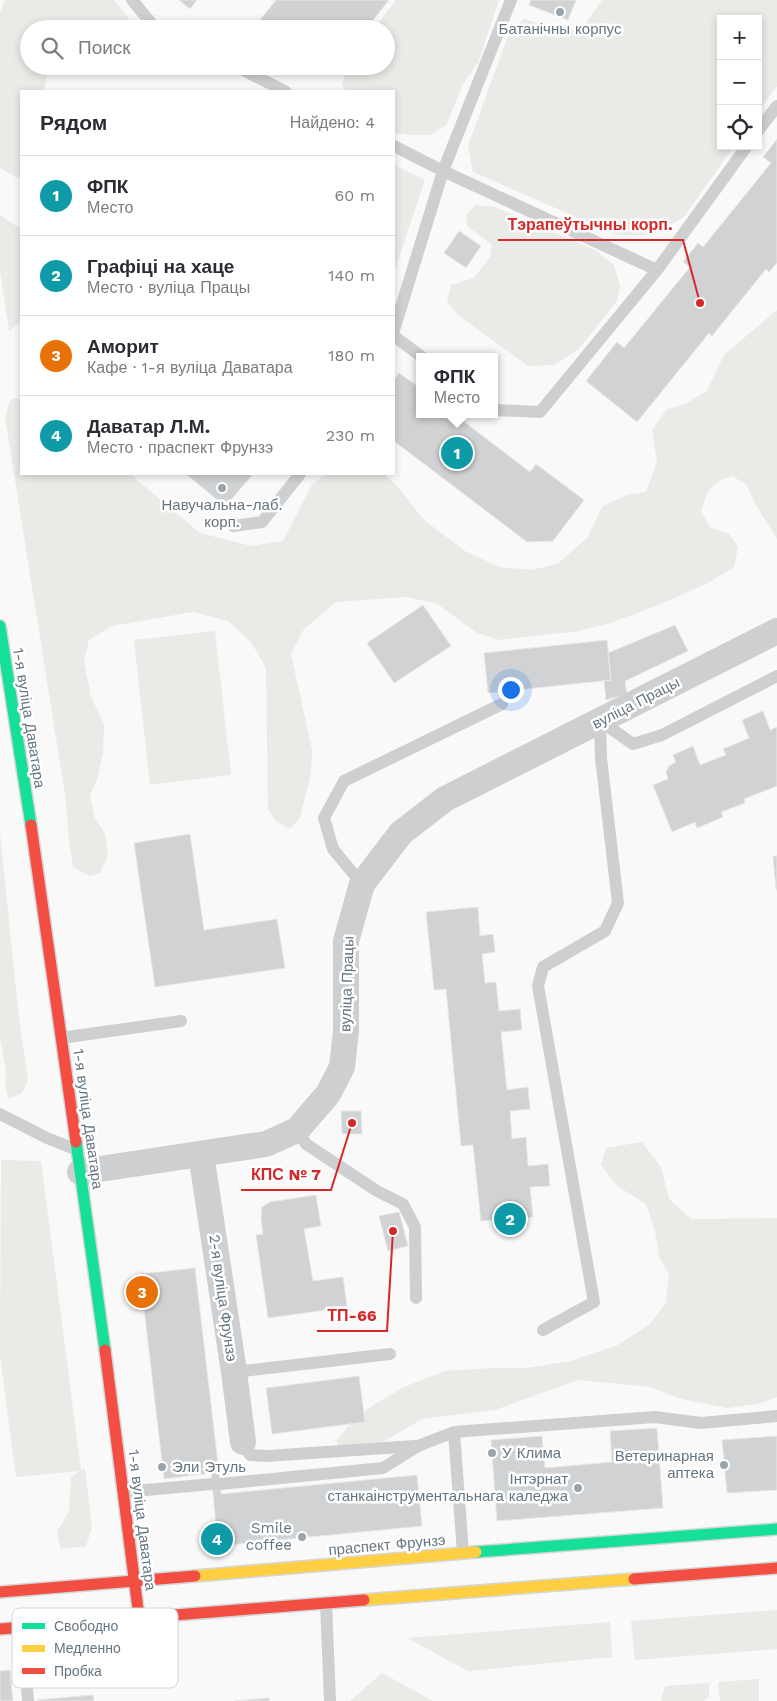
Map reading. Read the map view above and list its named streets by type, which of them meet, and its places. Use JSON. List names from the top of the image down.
{
  "streets": {
    "main road": ["1-я вуліца Даватара", "праспект Фрунзэ"],
    "street": ["вуліца Працы", "2-я вуліца Фрунзэ"]
  },
  "crossings": [
    ["вуліца Працы", "1-я вуліца Даватара"],
    ["вуліца Працы", "2-я вуліца Фрунзэ"],
    ["1-я вуліца Даватара", "праспект Фрунзэ"]
  ],
  "places": [
    "Батанічны корпус",
    "Тэрапеўтычны корп.",
    "Навучальна-лаб. корп.",
    "КПС № 7",
    "ТП-66",
    "У Клима",
    "Ветеринарная аптека",
    "Эли Этуль",
    "Інтэрнат станкаінструментальнага каледжа",
    "Smile coffee"
  ],
  "legend": ["Свободно", "Медленно", "Пробка"],
  "page": {
    "map_buttons": ["+", "−"],
    "search": "Поиск",
    "heading": ["Рядом", "Найдено: 4"],
    "list": [
      {
        "mark": "1",
        "name": "ФПК",
        "note": "Место",
        "value": "60 m"
      },
      {
        "mark": "2",
        "name": "Графіці на хаце",
        "note": "Место · вуліца Працы",
        "value": "140 m"
      },
      {
        "mark": "3",
        "name": "Аморит",
        "note": "Кафе · 1-я вуліца Даватара",
        "value": "180 m"
      },
      {
        "mark": "4",
        "name": "Даватар Л.М.",
        "note": "Место · праспект Фрунзэ",
        "value": "230 m"
      }
    ],
    "popup": ["ФПК", "Место"],
    "pins": [
      "1",
      "2",
      "3",
      "4"
    ]
  }
}
